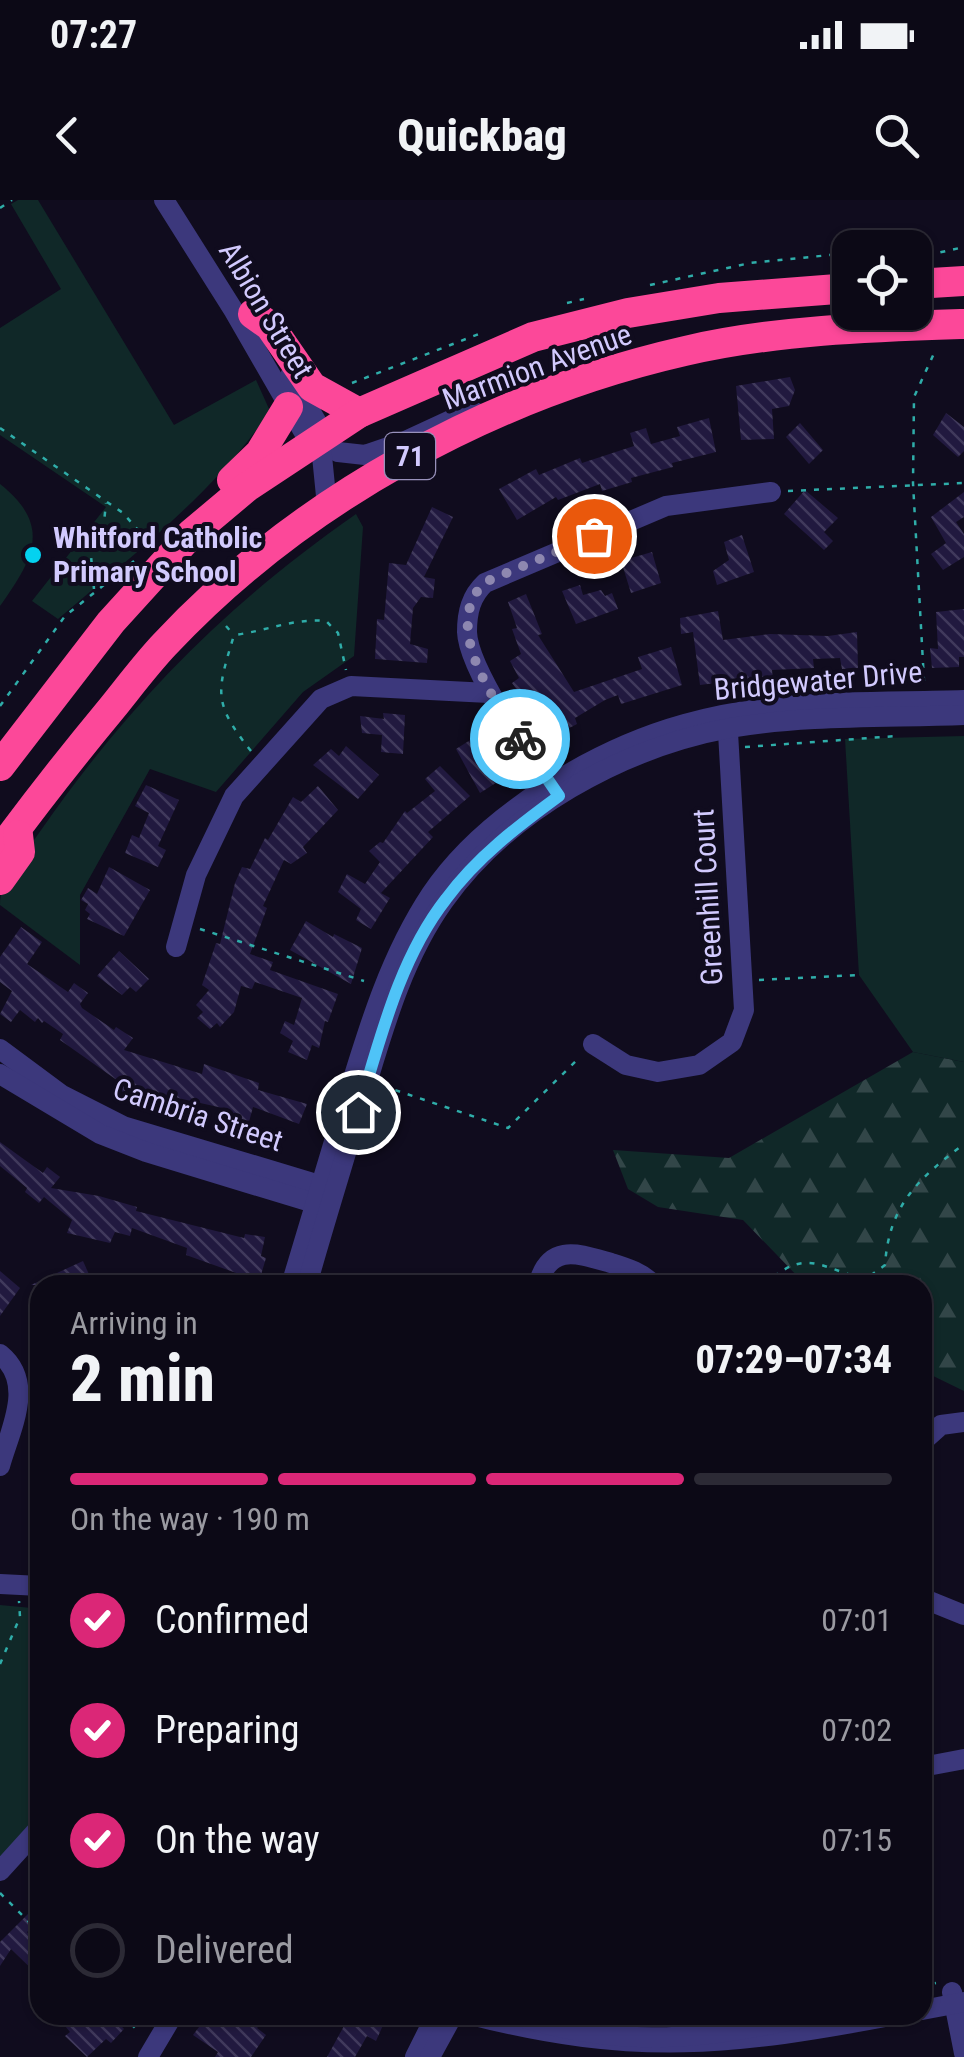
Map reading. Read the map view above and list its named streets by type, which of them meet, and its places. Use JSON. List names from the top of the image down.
{
  "streets": {
    "highway": ["Marmion Avenue", "71"],
    "street": [
      "Albion Street",
      "Bridgewater Drive",
      "Greenhill Court",
      "Cambria Street"
    ]
  },
  "crossings": [
    ["Albion Street", "Marmion Avenue"],
    ["Bridgewater Drive", "Greenhill Court"],
    ["Bridgewater Drive", "Cambria Street"]
  ],
  "places": ["Whitford Catholic Primary School"],
  "page": {
    "status": "07:27",
    "header": "Quickbag",
    "heading": ["2 min", "Arriving in", "07:29–07:34"],
    "bar": "On the way · 190 m",
    "list": [
      ["Confirmed", "07:01"],
      ["Preparing", "07:02"],
      ["On the way", "07:15"],
      "Delivered"
    ]
  }
}
